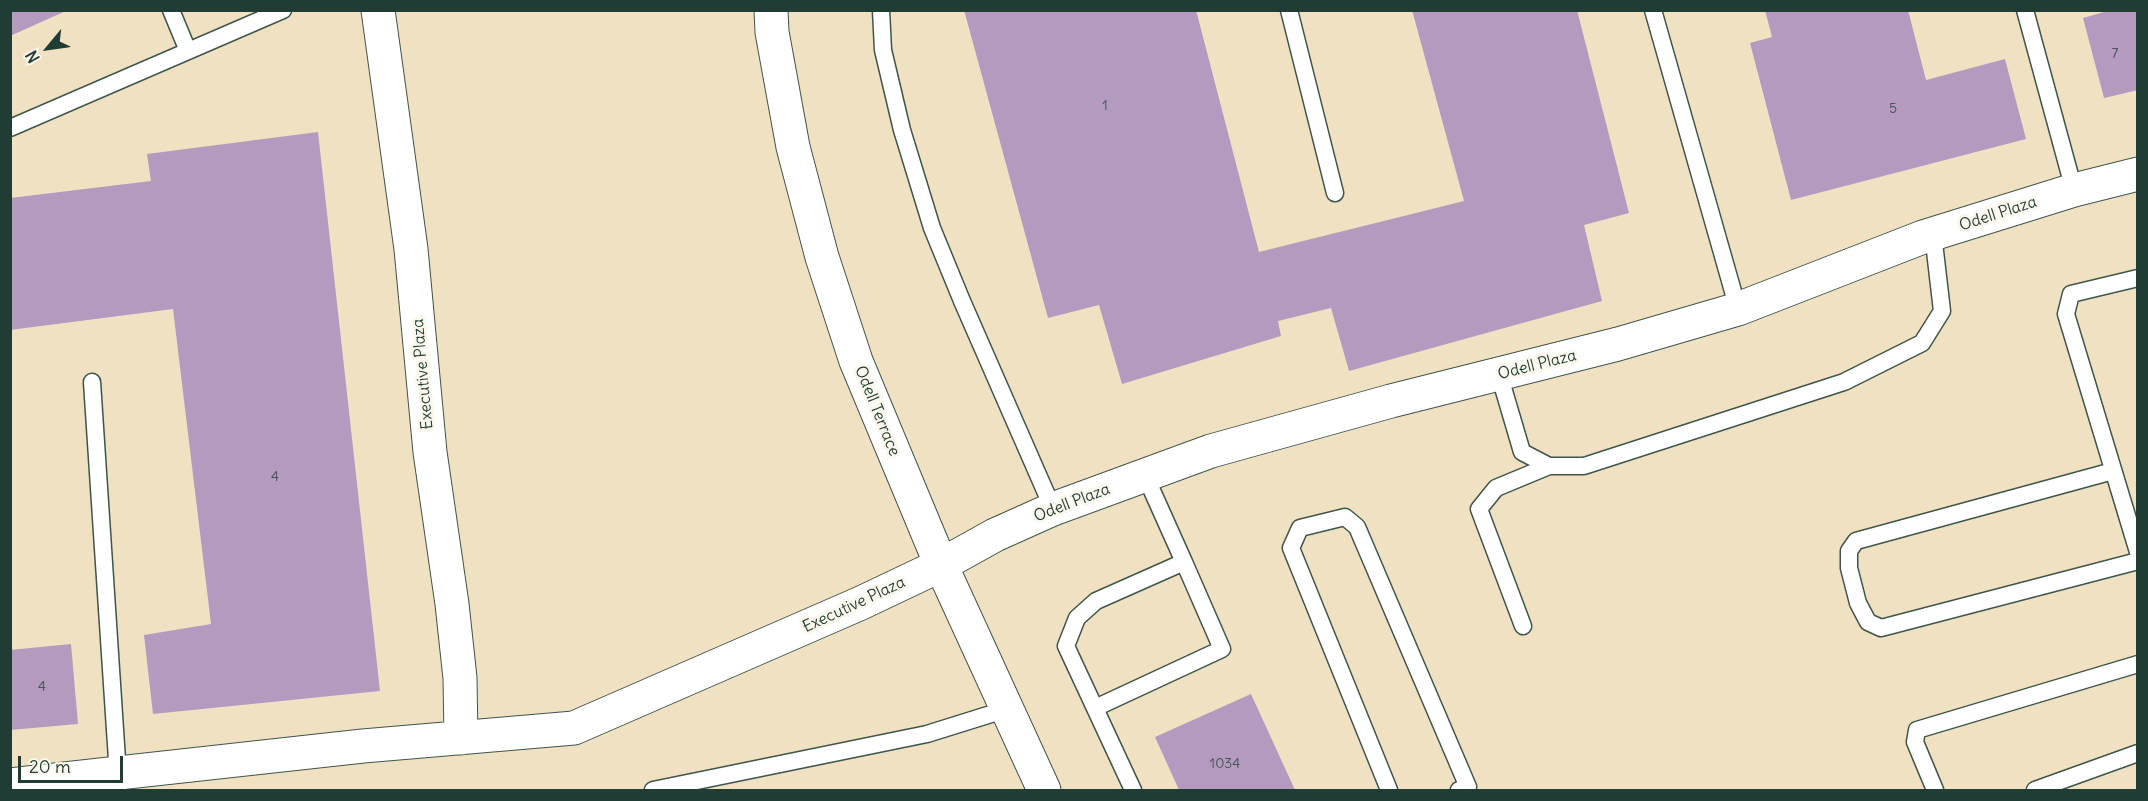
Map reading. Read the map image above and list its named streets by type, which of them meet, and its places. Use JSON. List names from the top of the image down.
{
  "streets": {
    "street": ["Odell Plaza", "Executive Plaza", "Odell Terrace"]
  },
  "crossings": [
    ["Odell Plaza", "Executive Plaza"],
    ["Odell Plaza", "Odell Terrace"],
    ["Executive Plaza", "Odell Terrace"]
  ],
  "house_numbers": [
    "7",
    "1",
    "5",
    "4",
    "4",
    "1034"
  ],
  "scale_bar": "20 m",
  "north": "bottom left"
}
